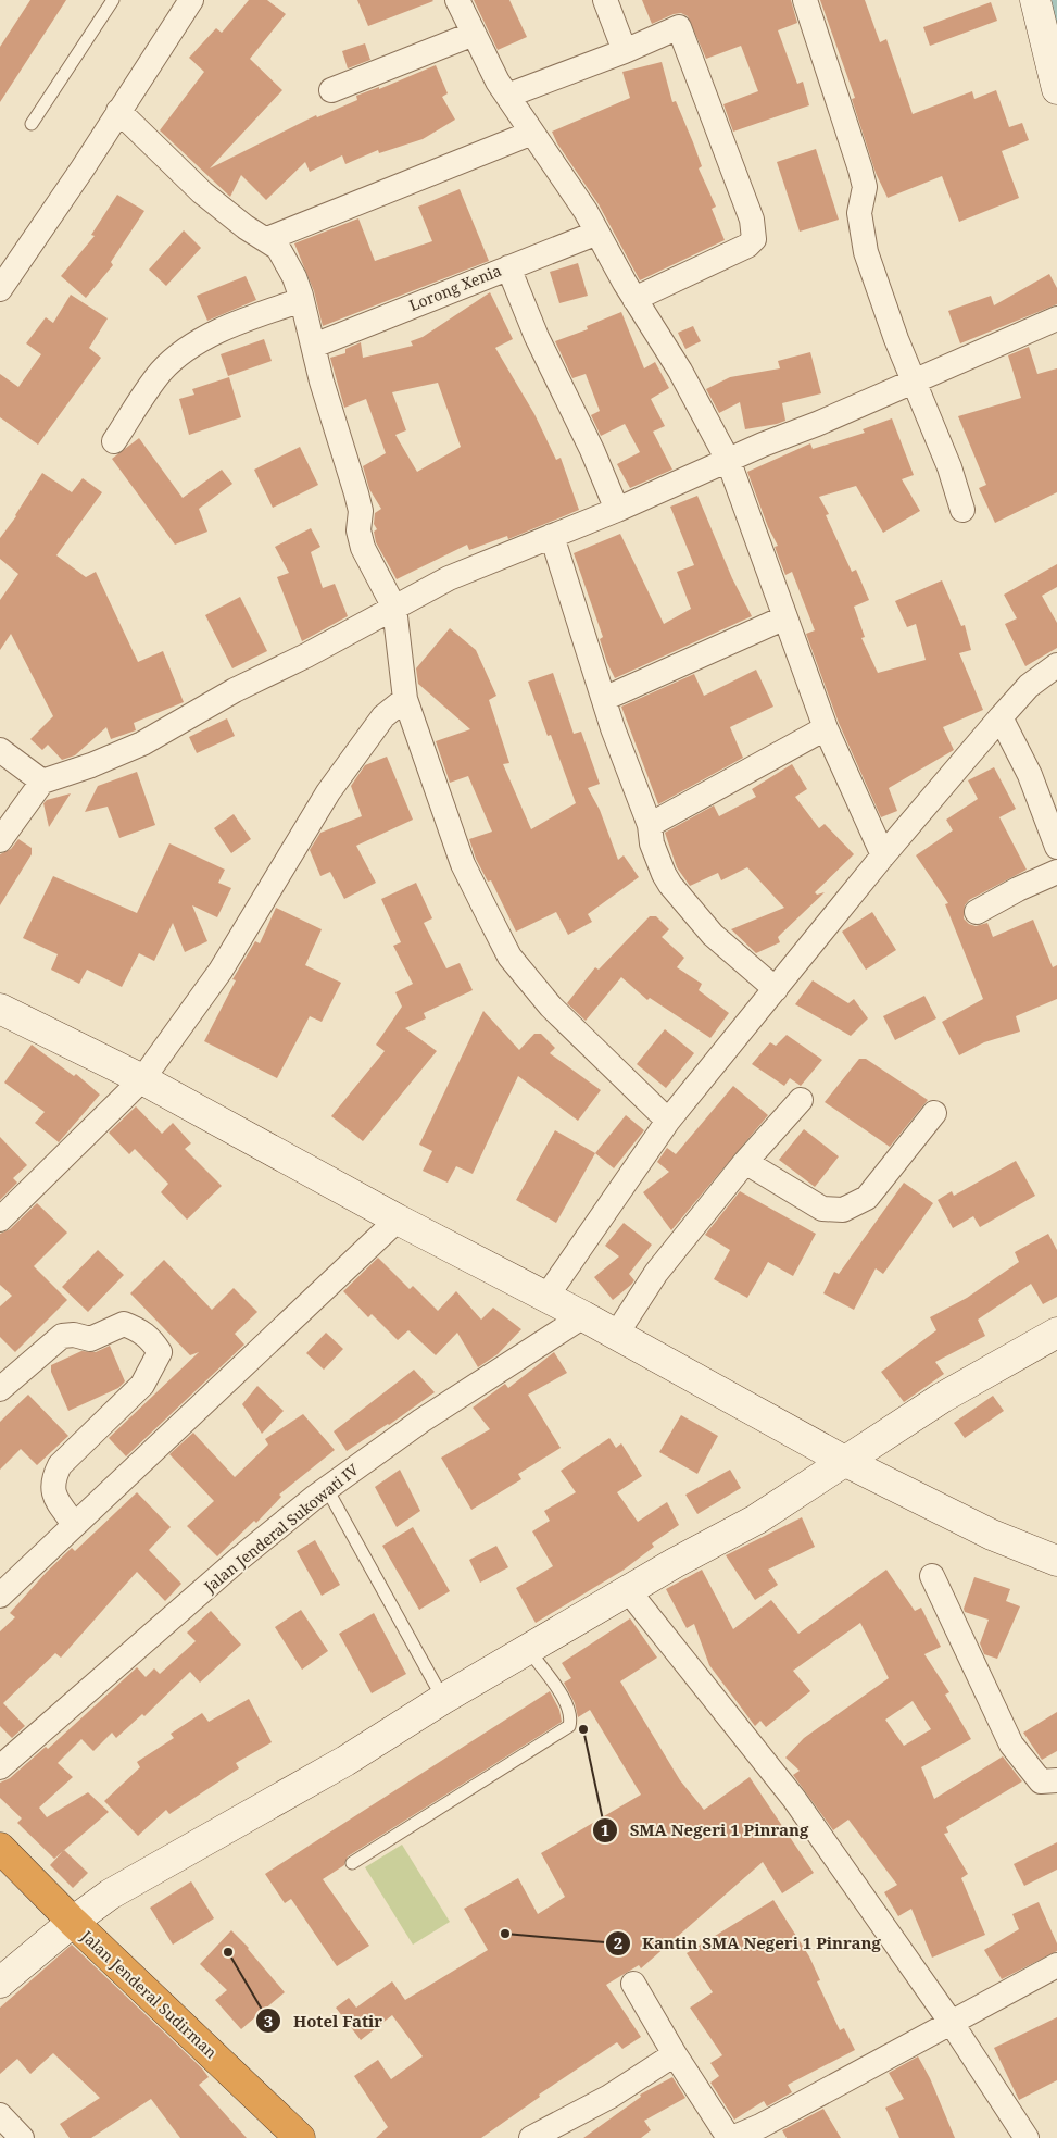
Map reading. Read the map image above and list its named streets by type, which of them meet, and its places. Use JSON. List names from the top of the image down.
{
  "streets": {
    "highway": ["Jalan Jenderal Sudirman"],
    "street": ["Lorong Xenia", "Jalan Jenderal Sukowati IV"]
  },
  "places": ["SMA Negeri 1 Pinrang", "Kantin SMA Negeri 1 Pinrang", "Hotel Fatir"]
}
